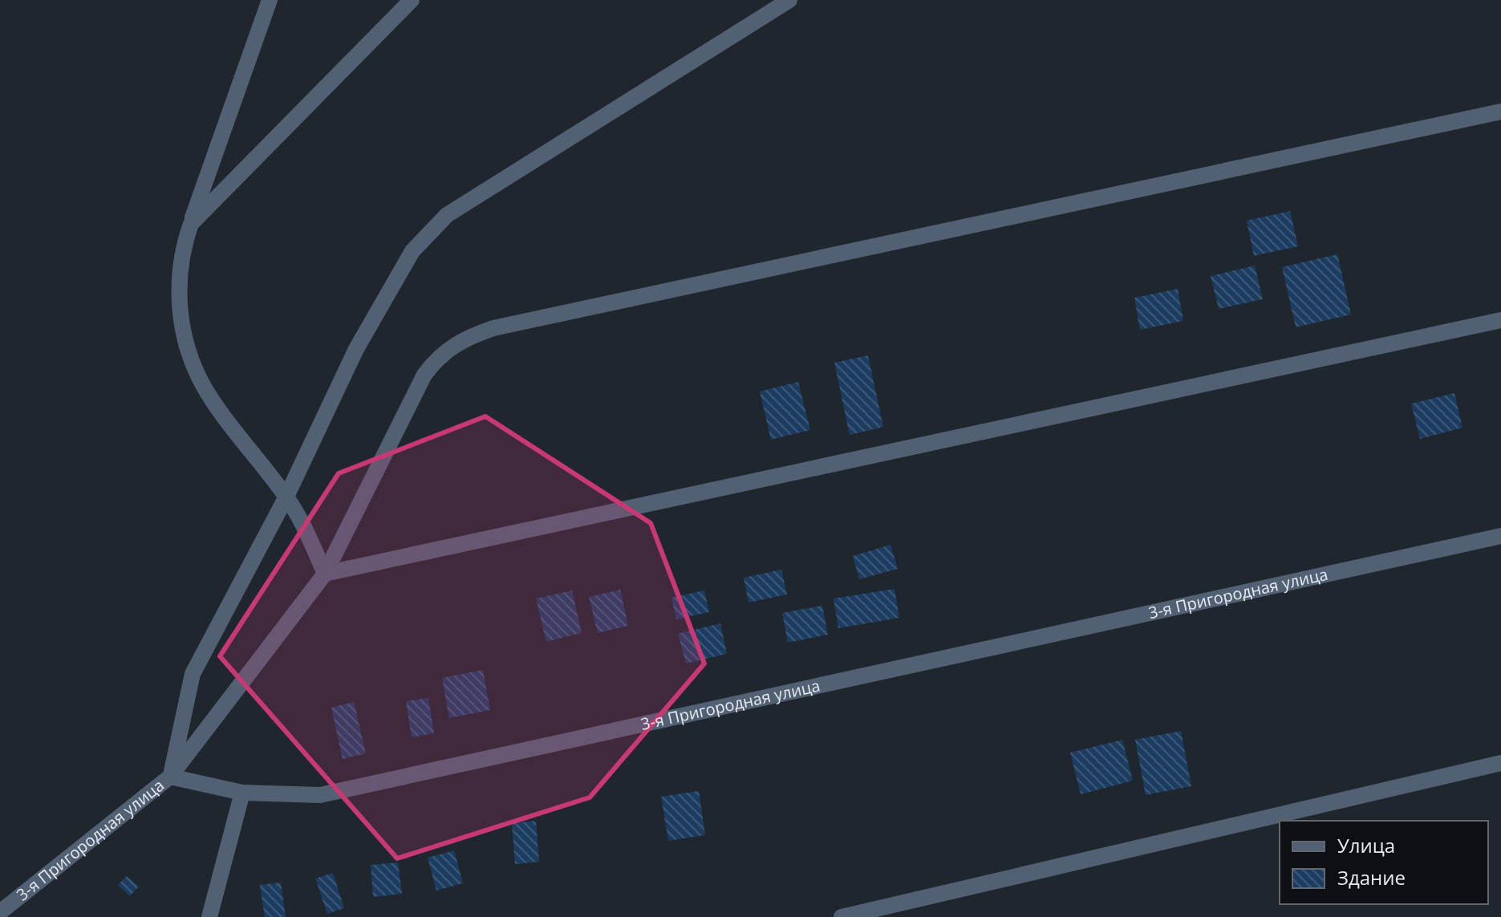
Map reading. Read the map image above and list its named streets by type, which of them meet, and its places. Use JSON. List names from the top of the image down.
{
  "streets": {
    "street": ["3-я Пригородная улица"]
  },
  "legend": ["Улица", "Здание"]
}
